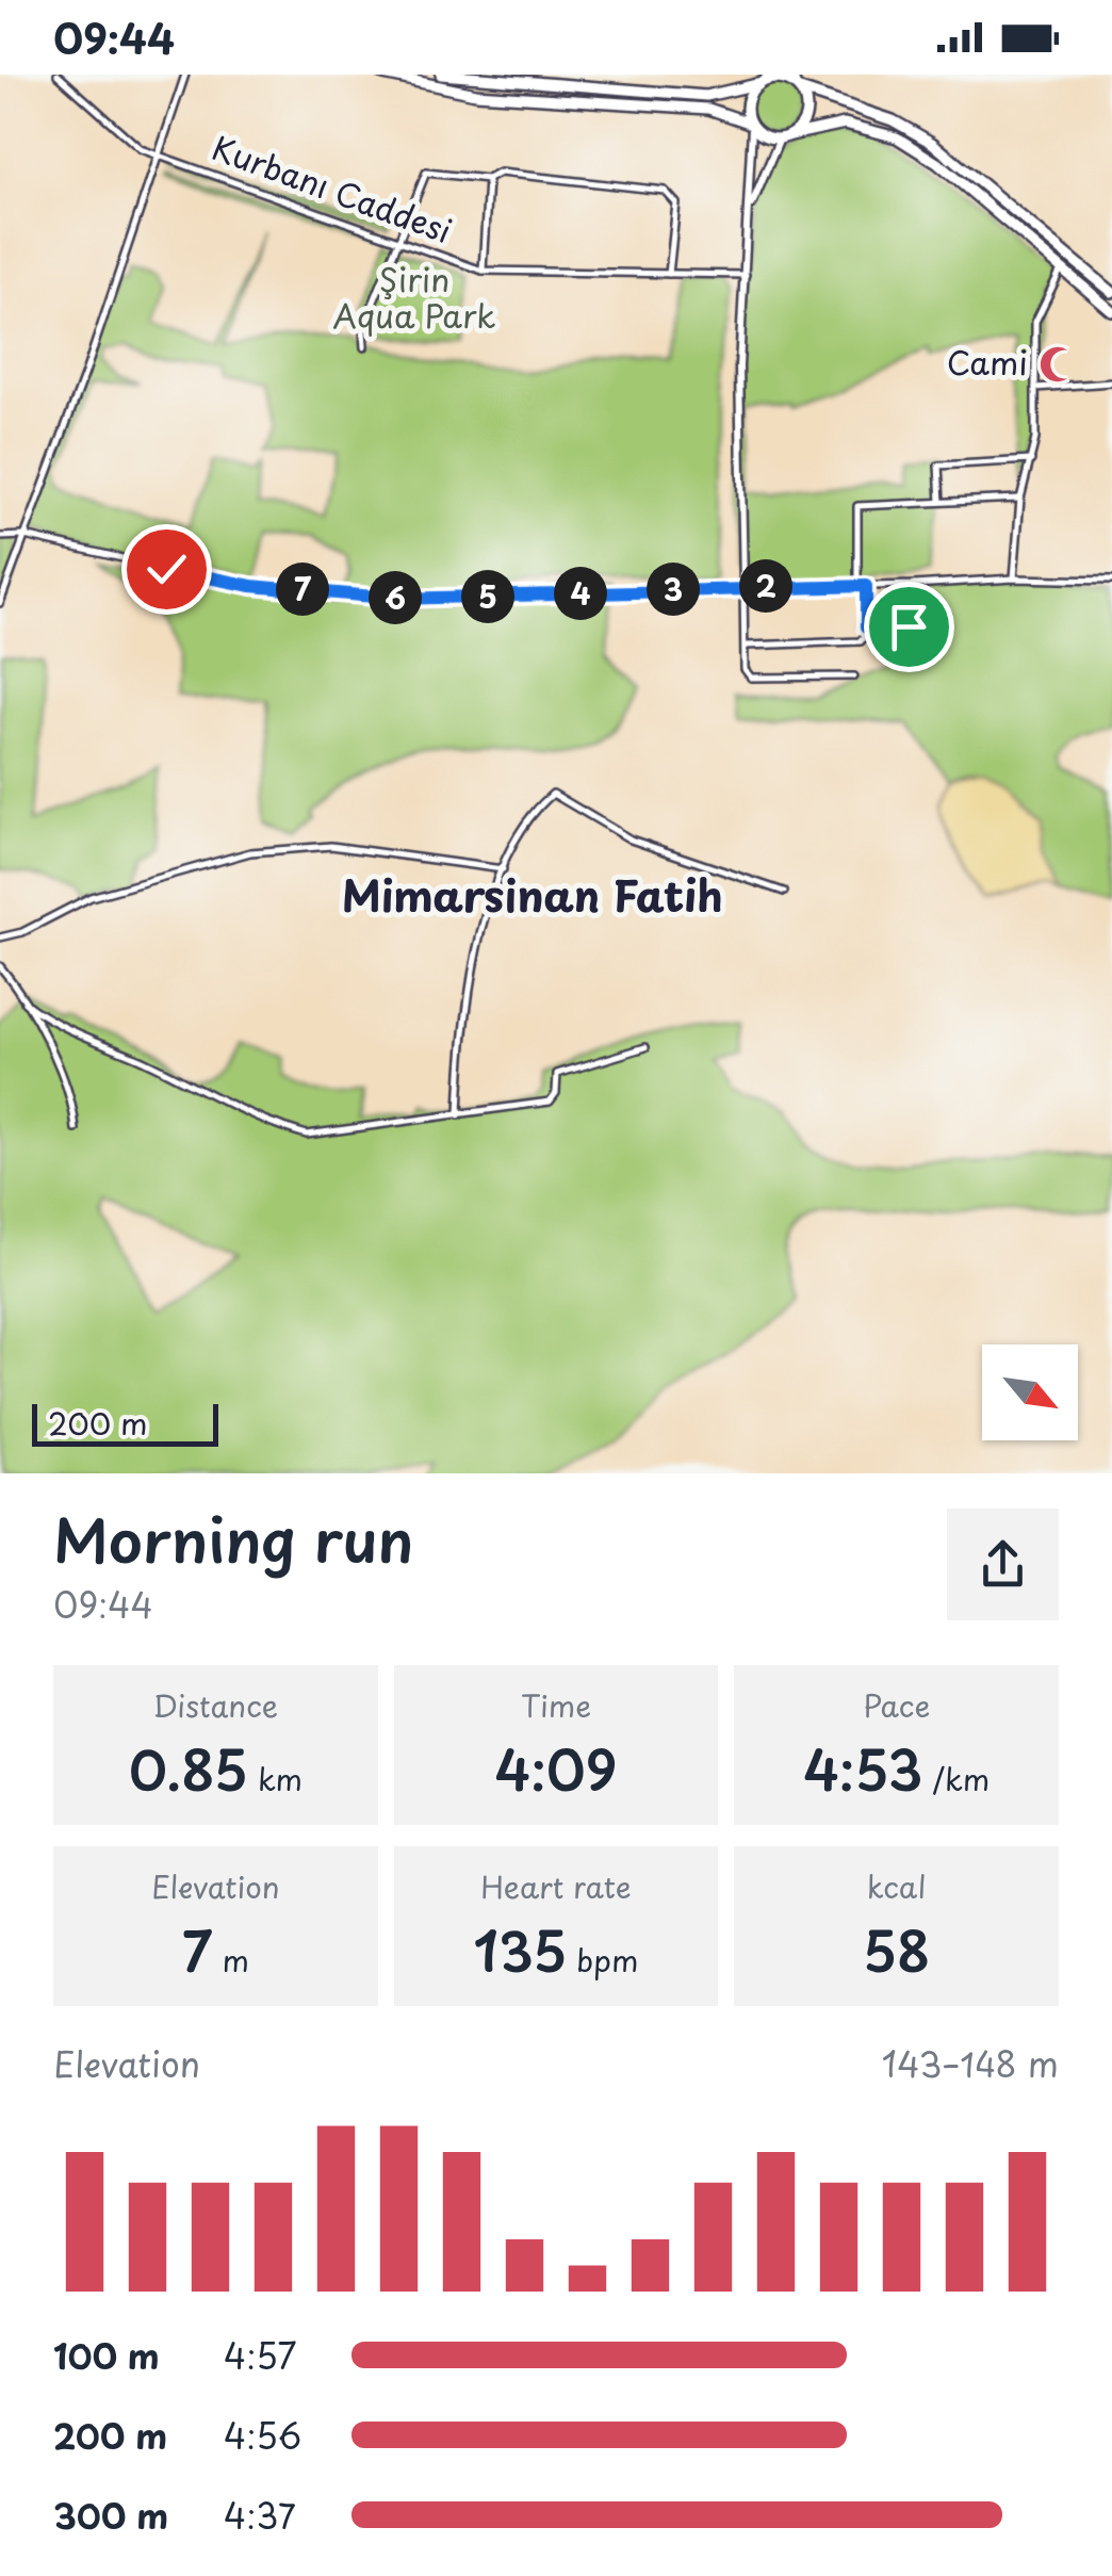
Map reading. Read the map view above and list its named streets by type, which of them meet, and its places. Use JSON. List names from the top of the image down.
{
  "streets": {
    "street": ["Kurbanı Caddesi"]
  },
  "districts": ["Mimarsinan Fatih"],
  "parks": ["Şirin Aqua Park"],
  "places": {
    "mosque": ["Cami"]
  },
  "scale_bar": "200 m",
  "north": "bottom right",
  "page": {
    "status": "09:44",
    "pins": [
      "2",
      "3",
      "7",
      "4",
      "5",
      "6"
    ],
    "scale": "200 m",
    "heading": ["Morning run", "09:44"],
    "stats": [
      ["Distance", "0.85 km"],
      ["Time", "4:09"],
      ["Pace", "4:53 /km"],
      ["Elevation", "7 m"],
      ["Heart rate", "135 bpm"],
      ["kcal", "58"]
    ],
    "chart": ["Elevation", "143–148 m"],
    "list": [
      {
        "name": "100 m",
        "note": "4:57"
      },
      {
        "name": "200 m",
        "note": "4:56"
      },
      {
        "name": "300 m",
        "note": "4:37"
      }
    ]
  }
}
